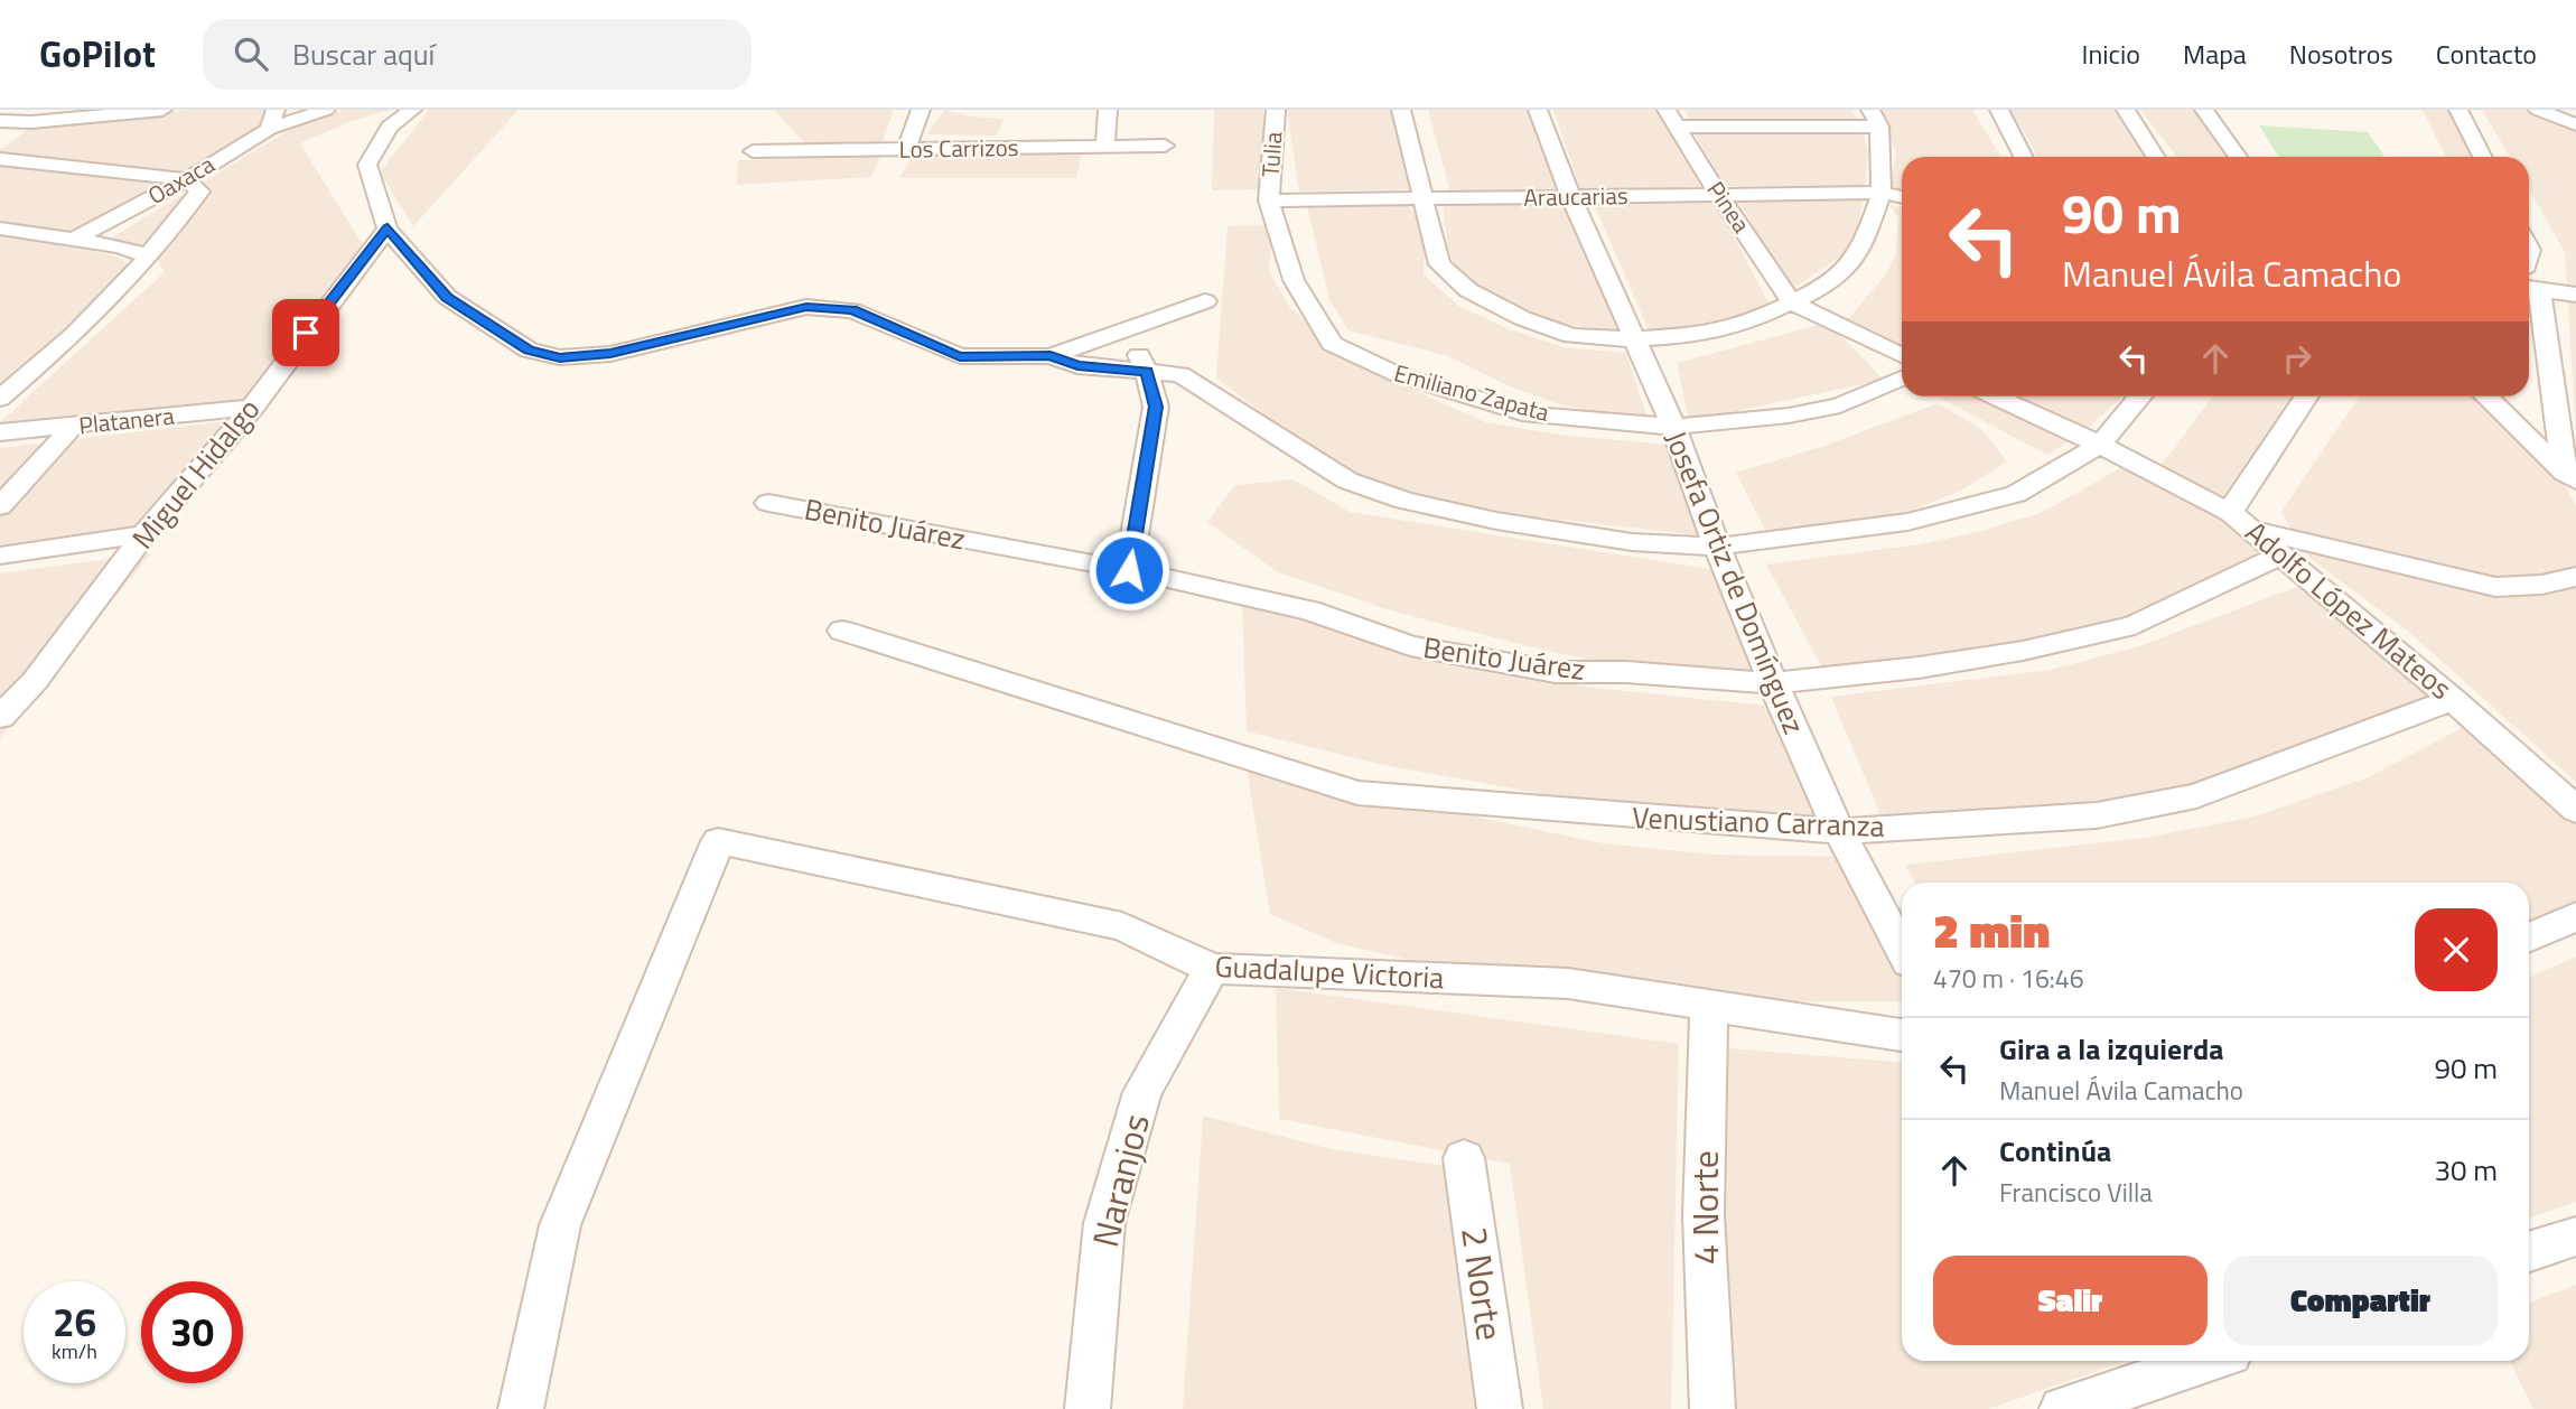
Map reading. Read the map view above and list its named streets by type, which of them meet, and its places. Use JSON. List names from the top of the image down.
{
  "streets": {
    "street": [
      "Los Carrizos",
      "Tulia",
      "Oaxaca",
      "Araucarias",
      "Pinea",
      "Emiliano Zapata",
      "Platanera",
      "Miguel Hidalgo",
      "Benito Juárez",
      "Josefa Ortiz de Domínguez",
      "Adolfo López Mateos",
      "Venustiano Carranza",
      "Guadalupe Victoria",
      "Naranjos",
      "4 Norte",
      "2 Norte"
    ]
  },
  "crossings": [
    ["Tulia", "Araucarias"],
    ["Tulia", "Emiliano Zapata"],
    ["Araucarias", "Pinea"],
    ["Araucarias", "Emiliano Zapata"],
    ["Araucarias", "Josefa Ortiz de Domínguez"],
    ["Emiliano Zapata", "Josefa Ortiz de Domínguez"],
    ["Platanera", "Miguel Hidalgo"],
    ["Benito Juárez", "Josefa Ortiz de Domínguez"],
    ["Benito Juárez", "Adolfo López Mateos"],
    ["Josefa Ortiz de Domínguez", "Venustiano Carranza"],
    ["Adolfo López Mateos", "Venustiano Carranza"],
    ["Guadalupe Victoria", "Naranjos"],
    ["Guadalupe Victoria", "4 Norte"]
  ],
  "page": {
    "header": "GoPilot",
    "search": "Buscar aquí",
    "nav": [
      "Inicio",
      "Mapa",
      "Nosotros",
      "Contacto"
    ],
    "turn": ["90 m", "Manuel Ávila Camacho"],
    "heading": ["2 min", "470 m · 16:46"],
    "list": [
      {
        "name": "Gira a la izquierda",
        "note": "Manuel Ávila Camacho",
        "value": "90 m"
      },
      {
        "name": "Continúa",
        "note": "Francisco Villa",
        "value": "30 m"
      }
    ],
    "buttons": ["Salir", "Compartir"],
    "speed": "26 km/h",
    "limit": "30"
  }
}
